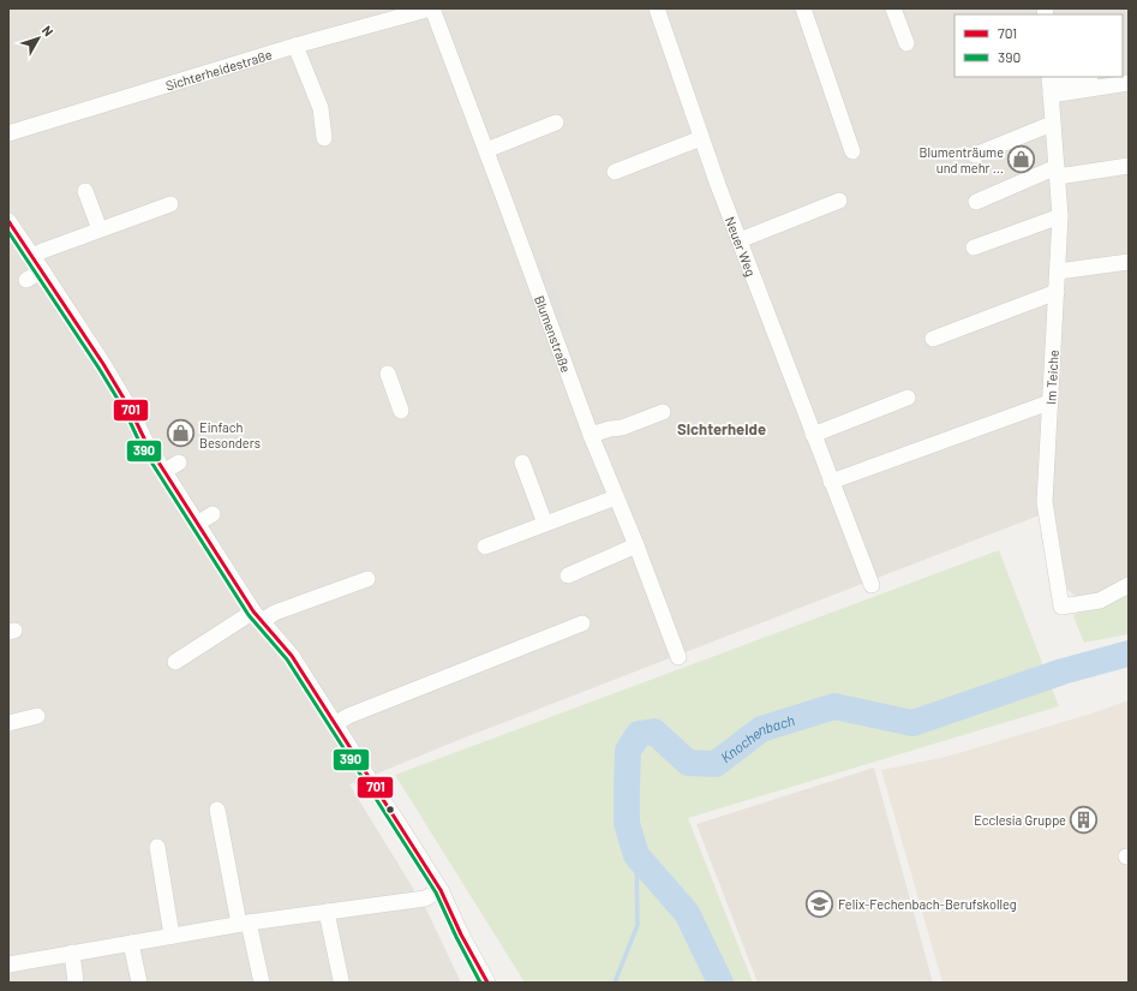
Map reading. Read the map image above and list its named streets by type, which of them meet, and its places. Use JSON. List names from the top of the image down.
{
  "streets": {
    "street": [
      "Sichterheidestraße",
      "Neuer Weg",
      "Blumenstraße",
      "Im Teiche"
    ]
  },
  "crossings": [
    ["Sichterheidestraße", "Blumenstraße"]
  ],
  "districts": ["Sichterheide"],
  "water": ["Knochenbach"],
  "places": {
    "shop": ["Blumenträume und mehr ...", "Einfach Besonders"],
    "building": ["Ecclesia Gruppe"],
    "school or university": ["Felix-Fechenbach-Berufskolleg"]
  },
  "lines": ["transit line 701", "transit line 390"],
  "legend": ["701", "390"],
  "north": "top right"
}
